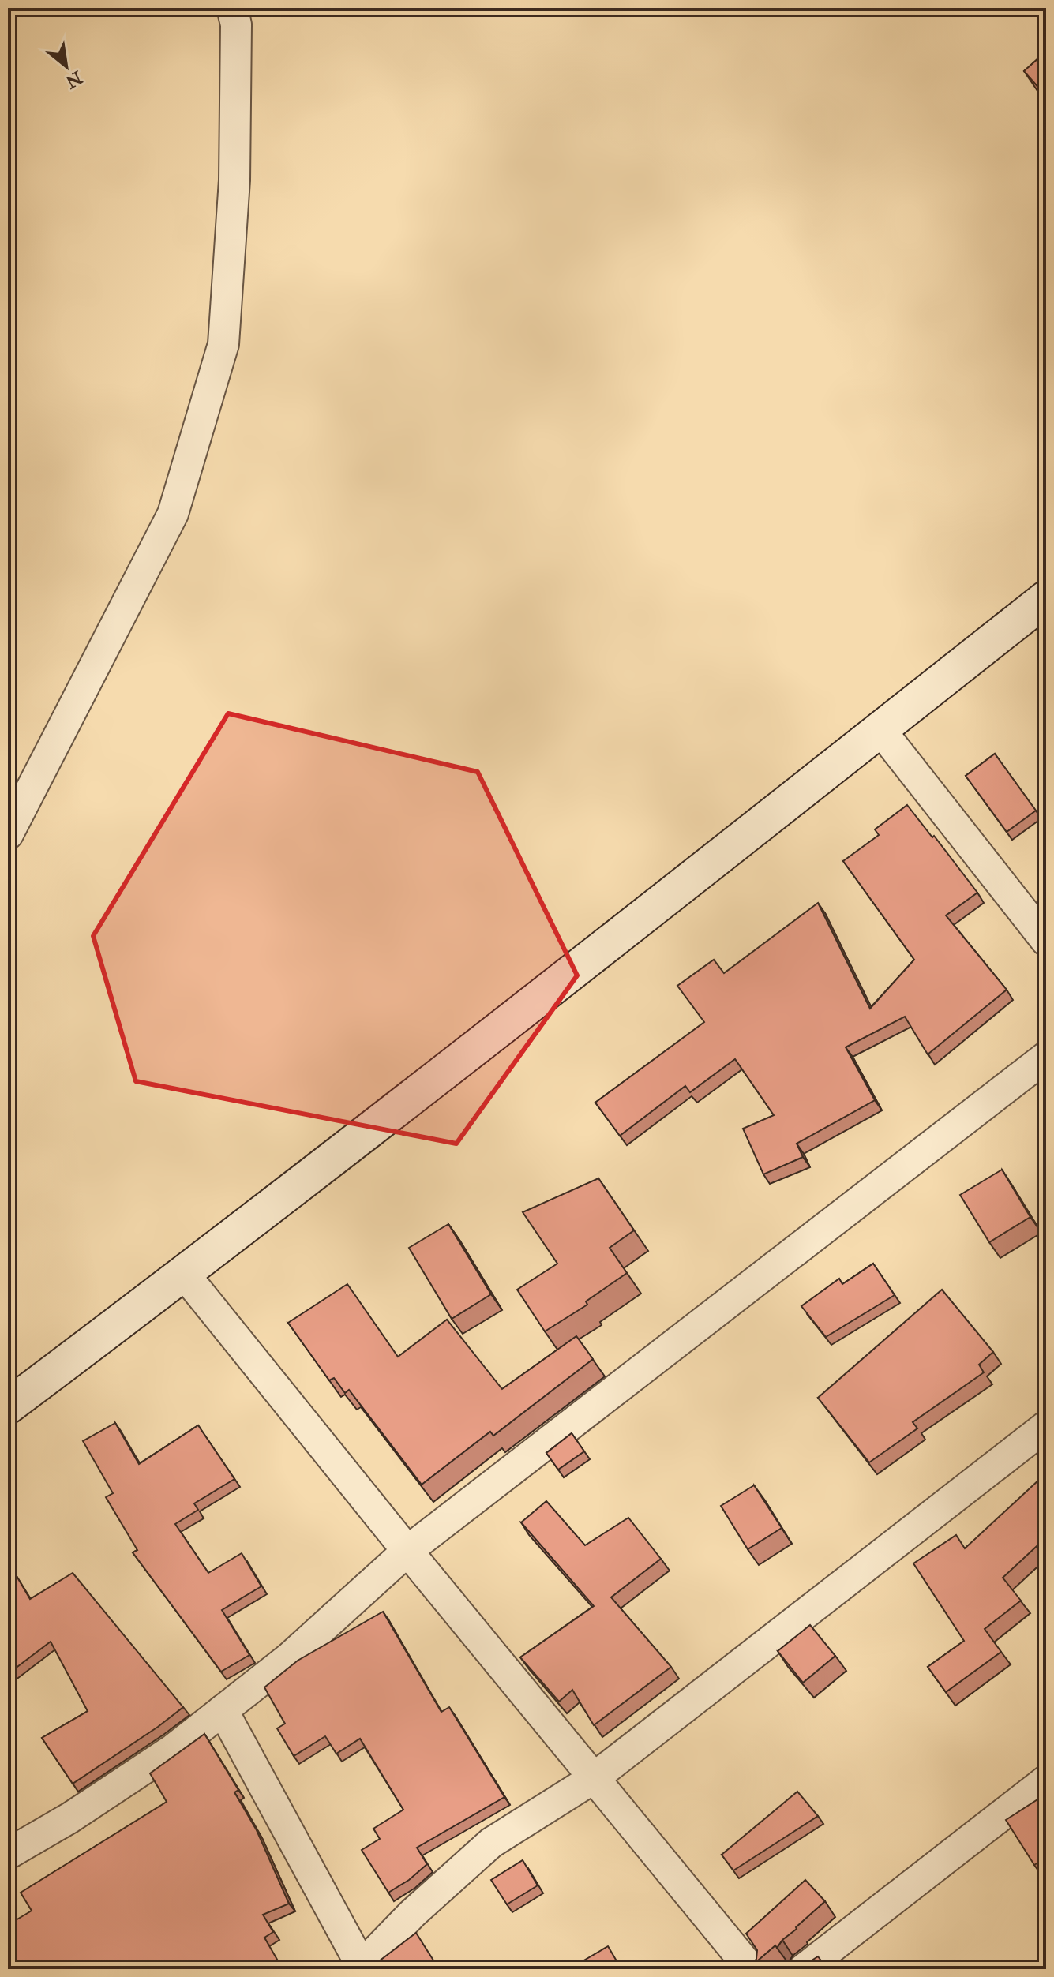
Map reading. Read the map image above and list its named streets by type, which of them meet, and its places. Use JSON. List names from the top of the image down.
{
  "north": "bottom right"
}
